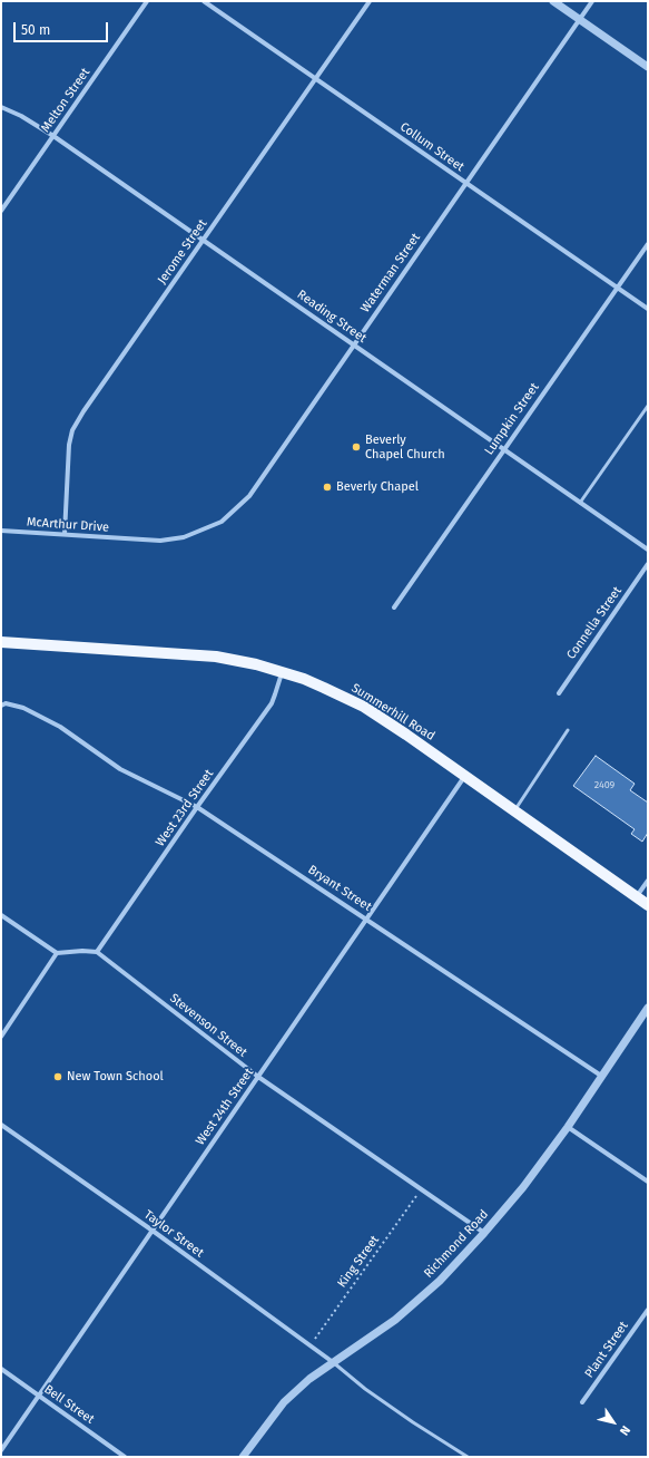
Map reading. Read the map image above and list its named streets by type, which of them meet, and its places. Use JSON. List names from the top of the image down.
{
  "streets": {
    "main road": ["Summerhill Road"],
    "street": [
      "Melton Street",
      "Collum Street",
      "Jerome Street",
      "Waterman Street",
      "Reading Street",
      "Lumpkin Street",
      "McArthur Drive",
      "Connella Street",
      "West 23rd Street",
      "Bryant Street",
      "Stevenson Street",
      "West 24th Street",
      "Taylor Street",
      "Richmond Road",
      "Plant Street",
      "Bell Street"
    ],
    "path": ["King Street"]
  },
  "crossings": [
    ["Melton Street", "Reading Street"],
    ["Collum Street", "Jerome Street"],
    ["Collum Street", "Waterman Street"],
    ["Collum Street", "Lumpkin Street"],
    ["Jerome Street", "Reading Street"],
    ["Jerome Street", "McArthur Drive"],
    ["Waterman Street", "Reading Street"],
    ["Waterman Street", "McArthur Drive"],
    ["Reading Street", "Lumpkin Street"],
    ["Summerhill Road", "West 23rd Street"],
    ["Summerhill Road", "West 24th Street"],
    ["West 23rd Street", "Bryant Street"],
    ["West 23rd Street", "Stevenson Street"],
    ["Bryant Street", "West 24th Street"],
    ["Bryant Street", "Richmond Road"],
    ["Stevenson Street", "West 24th Street"],
    ["Stevenson Street", "Richmond Road"],
    ["Stevenson Street", "King Street"],
    ["West 24th Street", "Taylor Street"],
    ["West 24th Street", "Bell Street"],
    ["Taylor Street", "Richmond Road"],
    ["Taylor Street", "King Street"]
  ],
  "places": ["Beverly Chapel Church", "Beverly Chapel", "New Town School"],
  "house_numbers": ["2409"],
  "scale_bar": "50 m",
  "north": "bottom right"
}
